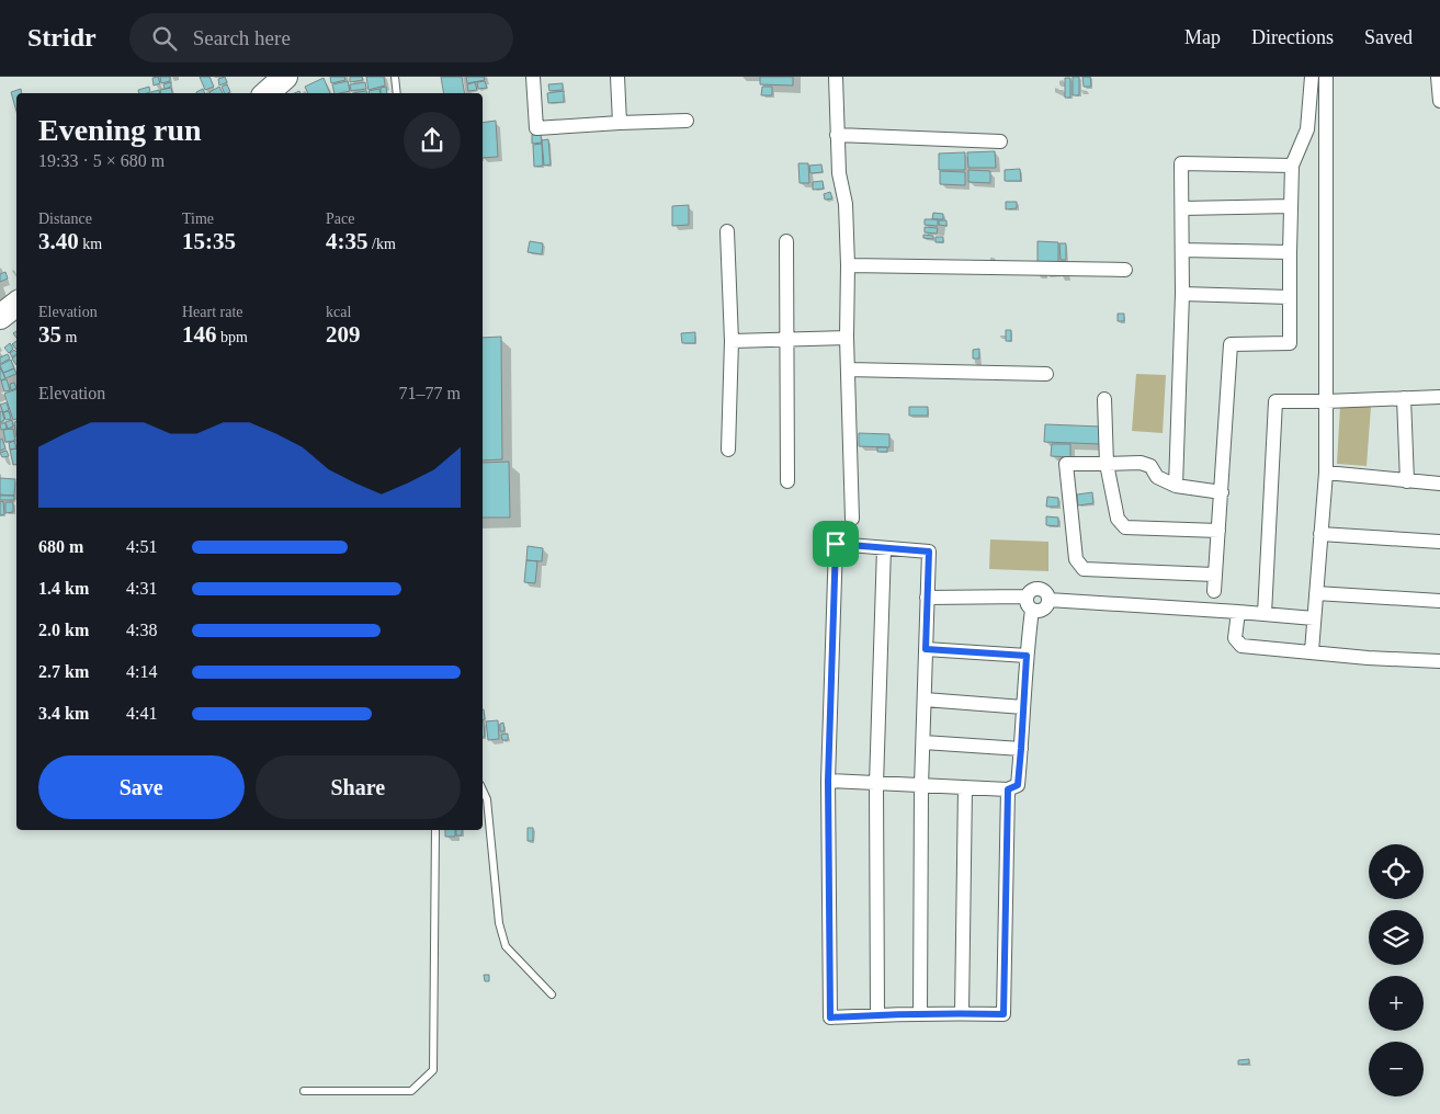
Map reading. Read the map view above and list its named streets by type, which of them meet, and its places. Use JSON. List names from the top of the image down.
{
  "page": {
    "header": "Stridr",
    "search": "Search here",
    "nav": ["Map", "Directions", "Saved"],
    "heading": ["Evening run", "19:33 · 5 × 680 m"],
    "stats": [
      ["Distance", "3.40 km"],
      ["Time", "15:35"],
      ["Pace", "4:35 /km"],
      ["Elevation", "35 m"],
      ["Heart rate", "146 bpm"],
      ["kcal", "209"]
    ],
    "chart": ["Elevation", "71–77 m"],
    "list": [
      {
        "name": "680 m",
        "note": "4:51"
      },
      {
        "name": "1.4 km",
        "note": "4:31"
      },
      {
        "name": "2.0 km",
        "note": "4:38"
      },
      {
        "name": "2.7 km",
        "note": "4:14"
      },
      {
        "name": "3.4 km",
        "note": "4:41"
      }
    ],
    "buttons": ["Save", "Share"],
    "map_buttons": ["+", "−"]
  }
}
